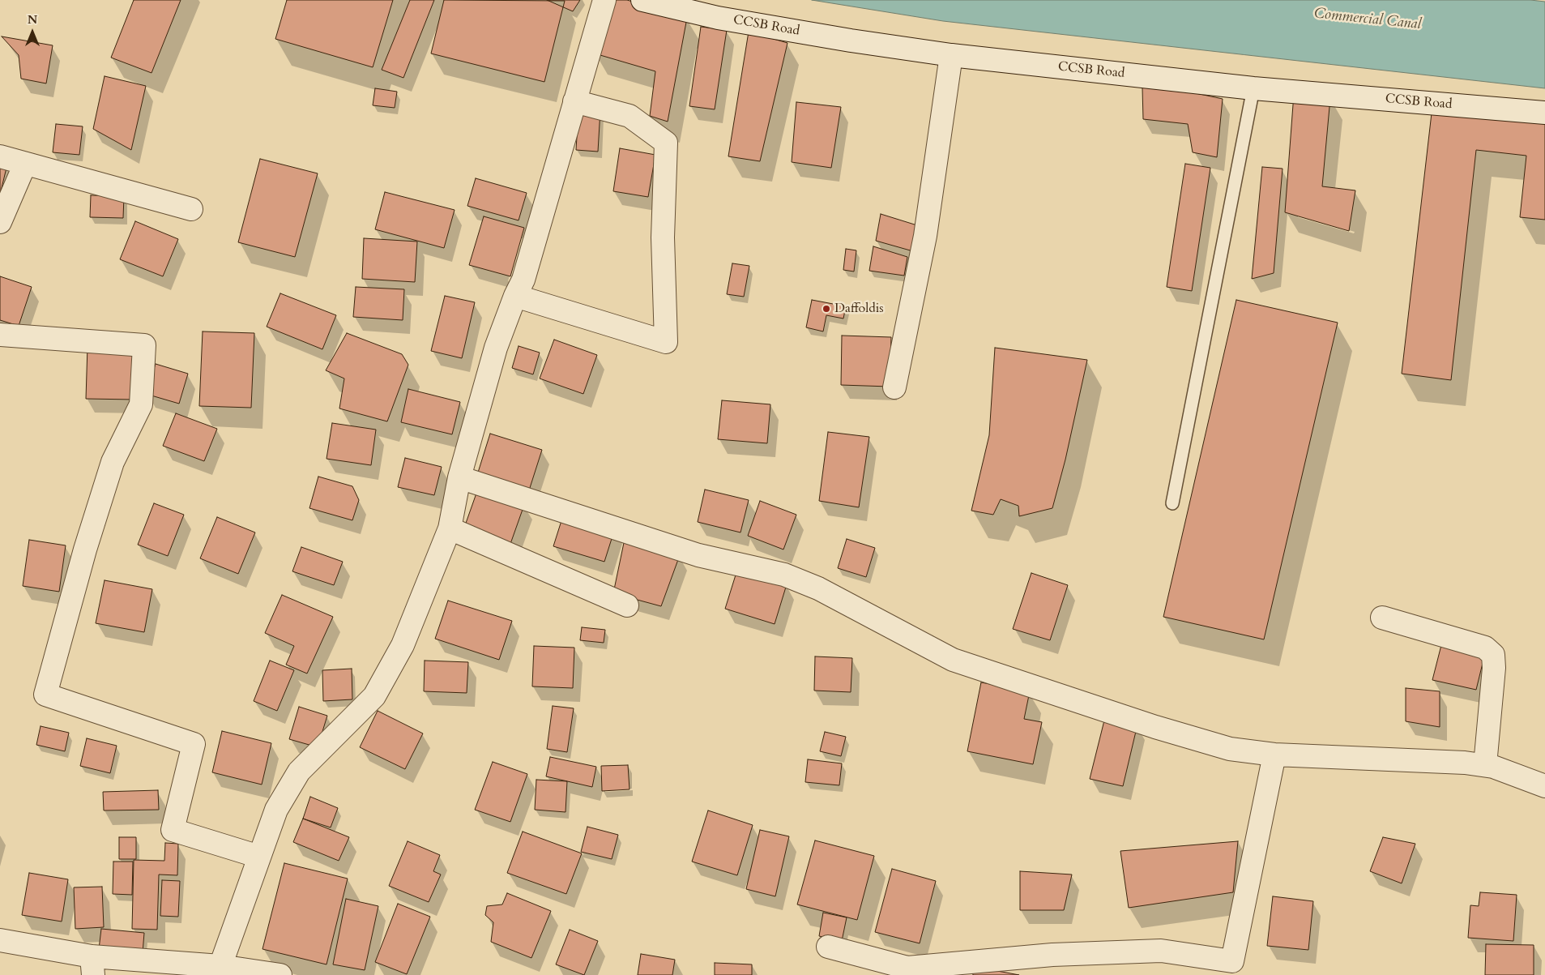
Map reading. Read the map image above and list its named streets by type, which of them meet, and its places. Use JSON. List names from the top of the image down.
{
  "streets": {
    "street": ["CCSB Road"]
  },
  "water": ["Commercial Canal"],
  "places": ["Daffoldis"],
  "north": "top"
}
